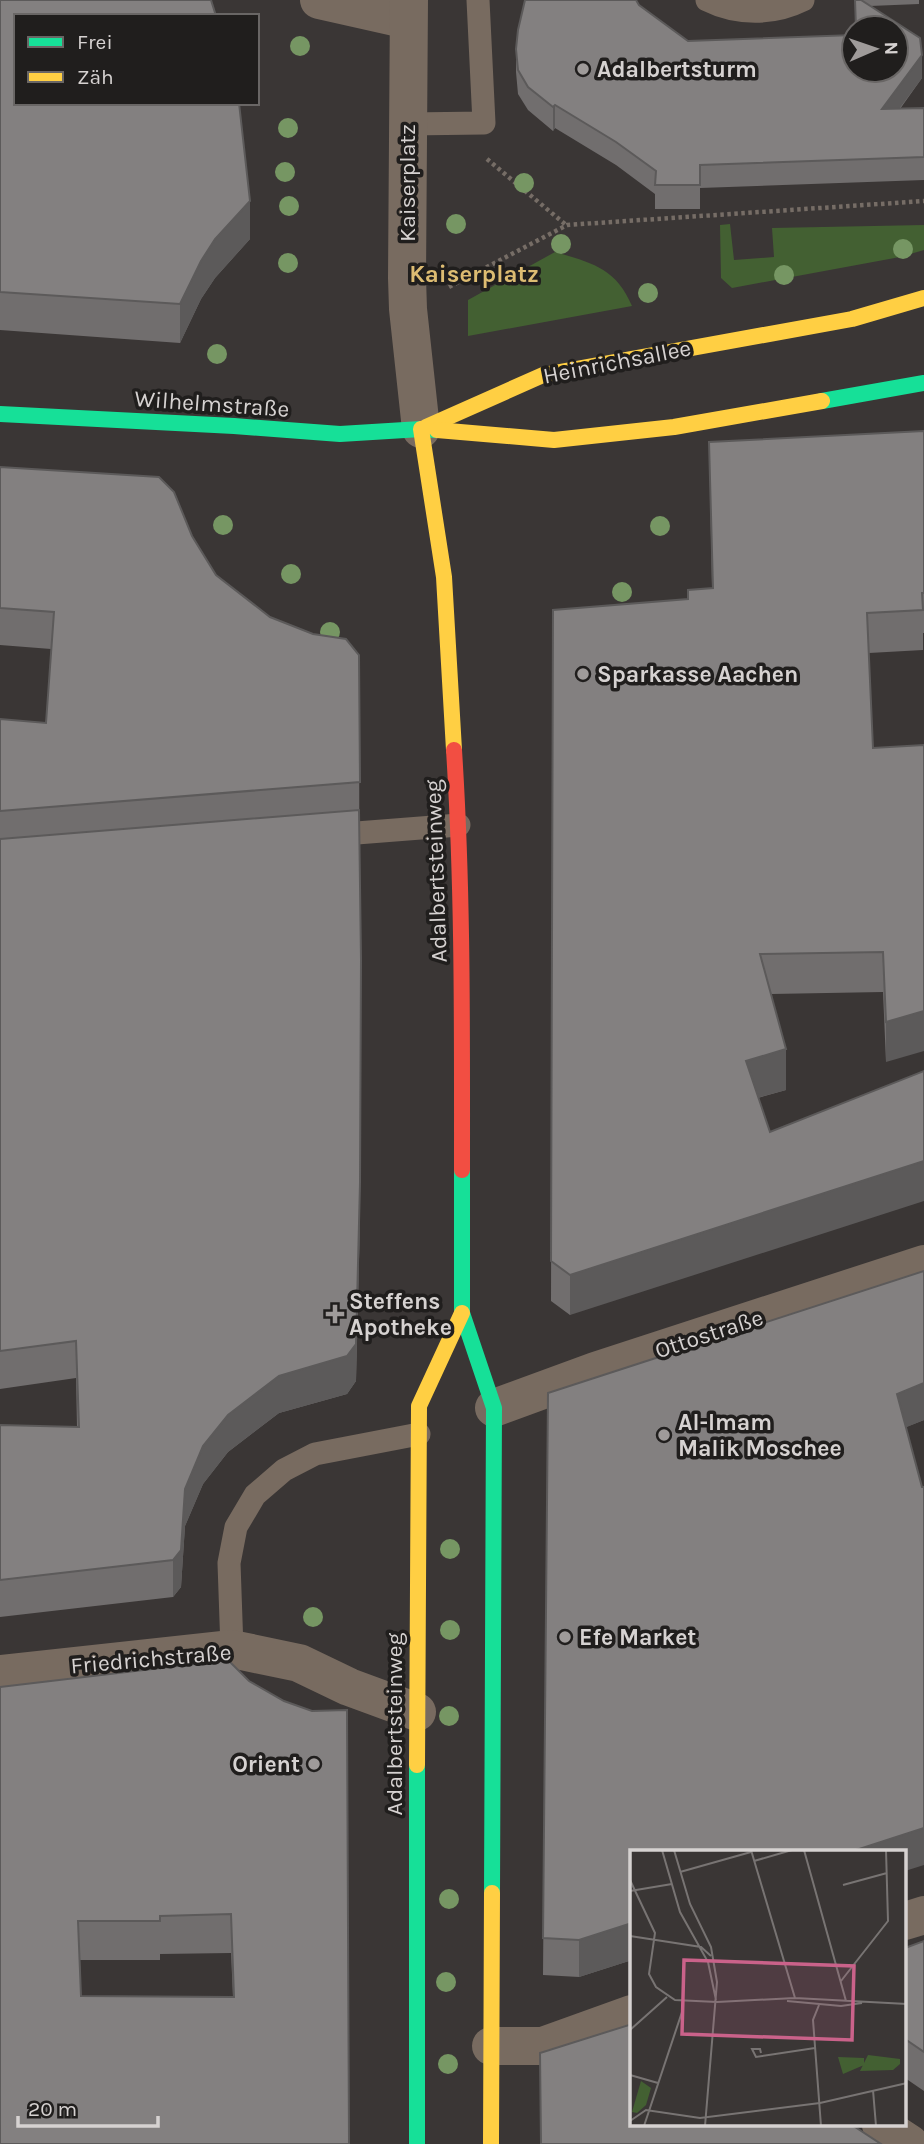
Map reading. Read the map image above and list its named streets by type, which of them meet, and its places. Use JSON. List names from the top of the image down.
{
  "streets": {
    "main road": ["Heinrichsallee", "Wilhelmstraße", "Adalbertsteinweg"],
    "street": ["Kaiserplatz", "Ottostraße", "Friedrichstraße"]
  },
  "crossings": [
    ["Kaiserplatz", "Heinrichsallee"],
    ["Kaiserplatz", "Wilhelmstraße"],
    ["Kaiserplatz", "Adalbertsteinweg"],
    ["Heinrichsallee", "Wilhelmstraße"],
    ["Heinrichsallee", "Adalbertsteinweg"],
    ["Wilhelmstraße", "Adalbertsteinweg"],
    ["Adalbertsteinweg", "Ottostraße"],
    ["Adalbertsteinweg", "Friedrichstraße"]
  ],
  "districts": ["Kaiserplatz"],
  "places": {
    "other": [
      "Adalbertsturm",
      "Sparkasse Aachen",
      "Al-Imam Malik Moschee",
      "Efe Market",
      "Orient"
    ],
    "health": ["Steffens Apotheke"]
  },
  "legend": ["Frei", "Zäh"],
  "scale_bar": "20 m",
  "north": "right"
}
